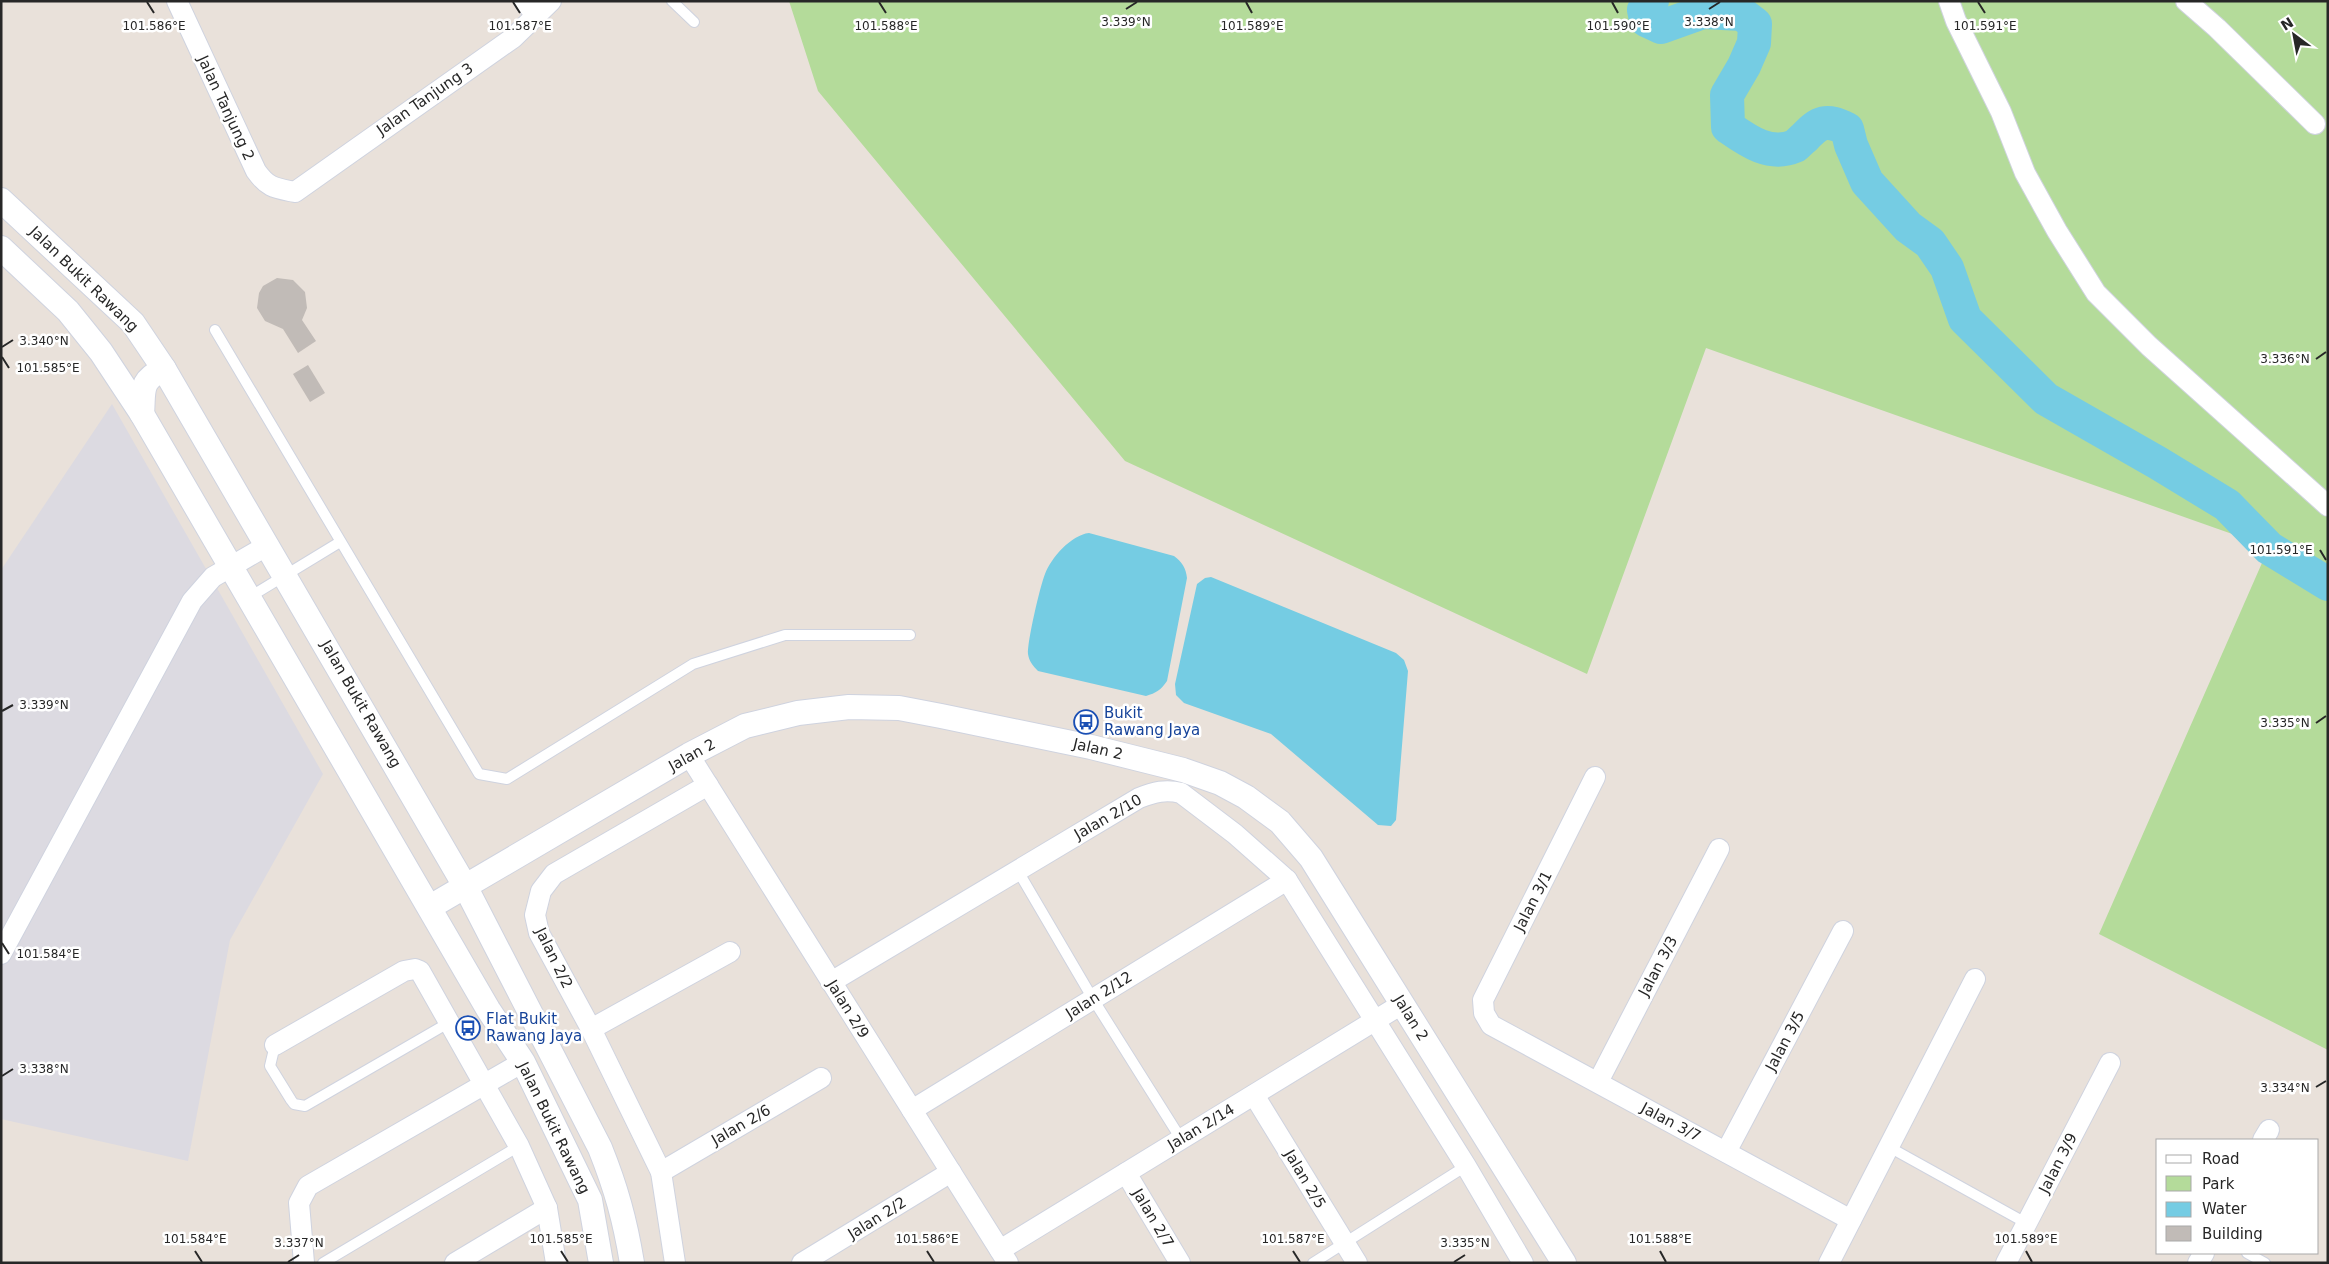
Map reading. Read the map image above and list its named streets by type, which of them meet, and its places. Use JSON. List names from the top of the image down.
{
  "streets": {
    "street": [
      "Jalan Tanjung 3",
      "Jalan Tanjung 2",
      "Jalan Bukit Rawang",
      "Jalan 2",
      "Jalan 2/10",
      "Jalan 3/1",
      "Jalan 2/2",
      "Jalan 3/3",
      "Jalan 2/12",
      "Jalan 2/9",
      "Jalan 3/5",
      "Jalan 3/7",
      "Jalan 2/6",
      "Jalan 2/14",
      "Jalan 3/9",
      "Jalan 2/5",
      "Jalan 2/7"
    ]
  },
  "crossings": [
    ["Jalan Tanjung 3", "Jalan Tanjung 2"],
    ["Jalan Bukit Rawang", "Jalan 2"],
    ["Jalan 2", "Jalan 2/9"],
    ["Jalan 2", "Jalan 2/14"],
    ["Jalan 2/10", "Jalan 2/12"],
    ["Jalan 2/10", "Jalan 2/9"],
    ["Jalan 2/10", "Jalan 2/14"],
    ["Jalan 3/1", "Jalan 3/7"],
    ["Jalan 2/2", "Jalan 2/9"],
    ["Jalan 2/2", "Jalan 2/6"],
    ["Jalan 3/3", "Jalan 3/7"],
    ["Jalan 2/12", "Jalan 2/9"],
    ["Jalan 2/9", "Jalan 2/14"],
    ["Jalan 3/5", "Jalan 3/7"],
    ["Jalan 2/14", "Jalan 2/5"],
    ["Jalan 2/14", "Jalan 2/7"]
  ],
  "places": {
    "bus stop": ["Bukit Rawang Jaya", "Flat Bukit Rawang Jaya"]
  },
  "legend": [
    "Road",
    "Park",
    "Water",
    "Building"
  ],
  "north": "top left",
  "coordinates": [
    "3.339°N",
    "3.338°N",
    "101.591°E",
    "101.586°E",
    "101.587°E",
    "101.588°E",
    "101.589°E",
    "101.590°E",
    "3.340°N",
    "3.336°N",
    "101.585°E",
    "3.335°N",
    "101.584°E",
    "3.334°N",
    "3.337°N"
  ]
}
